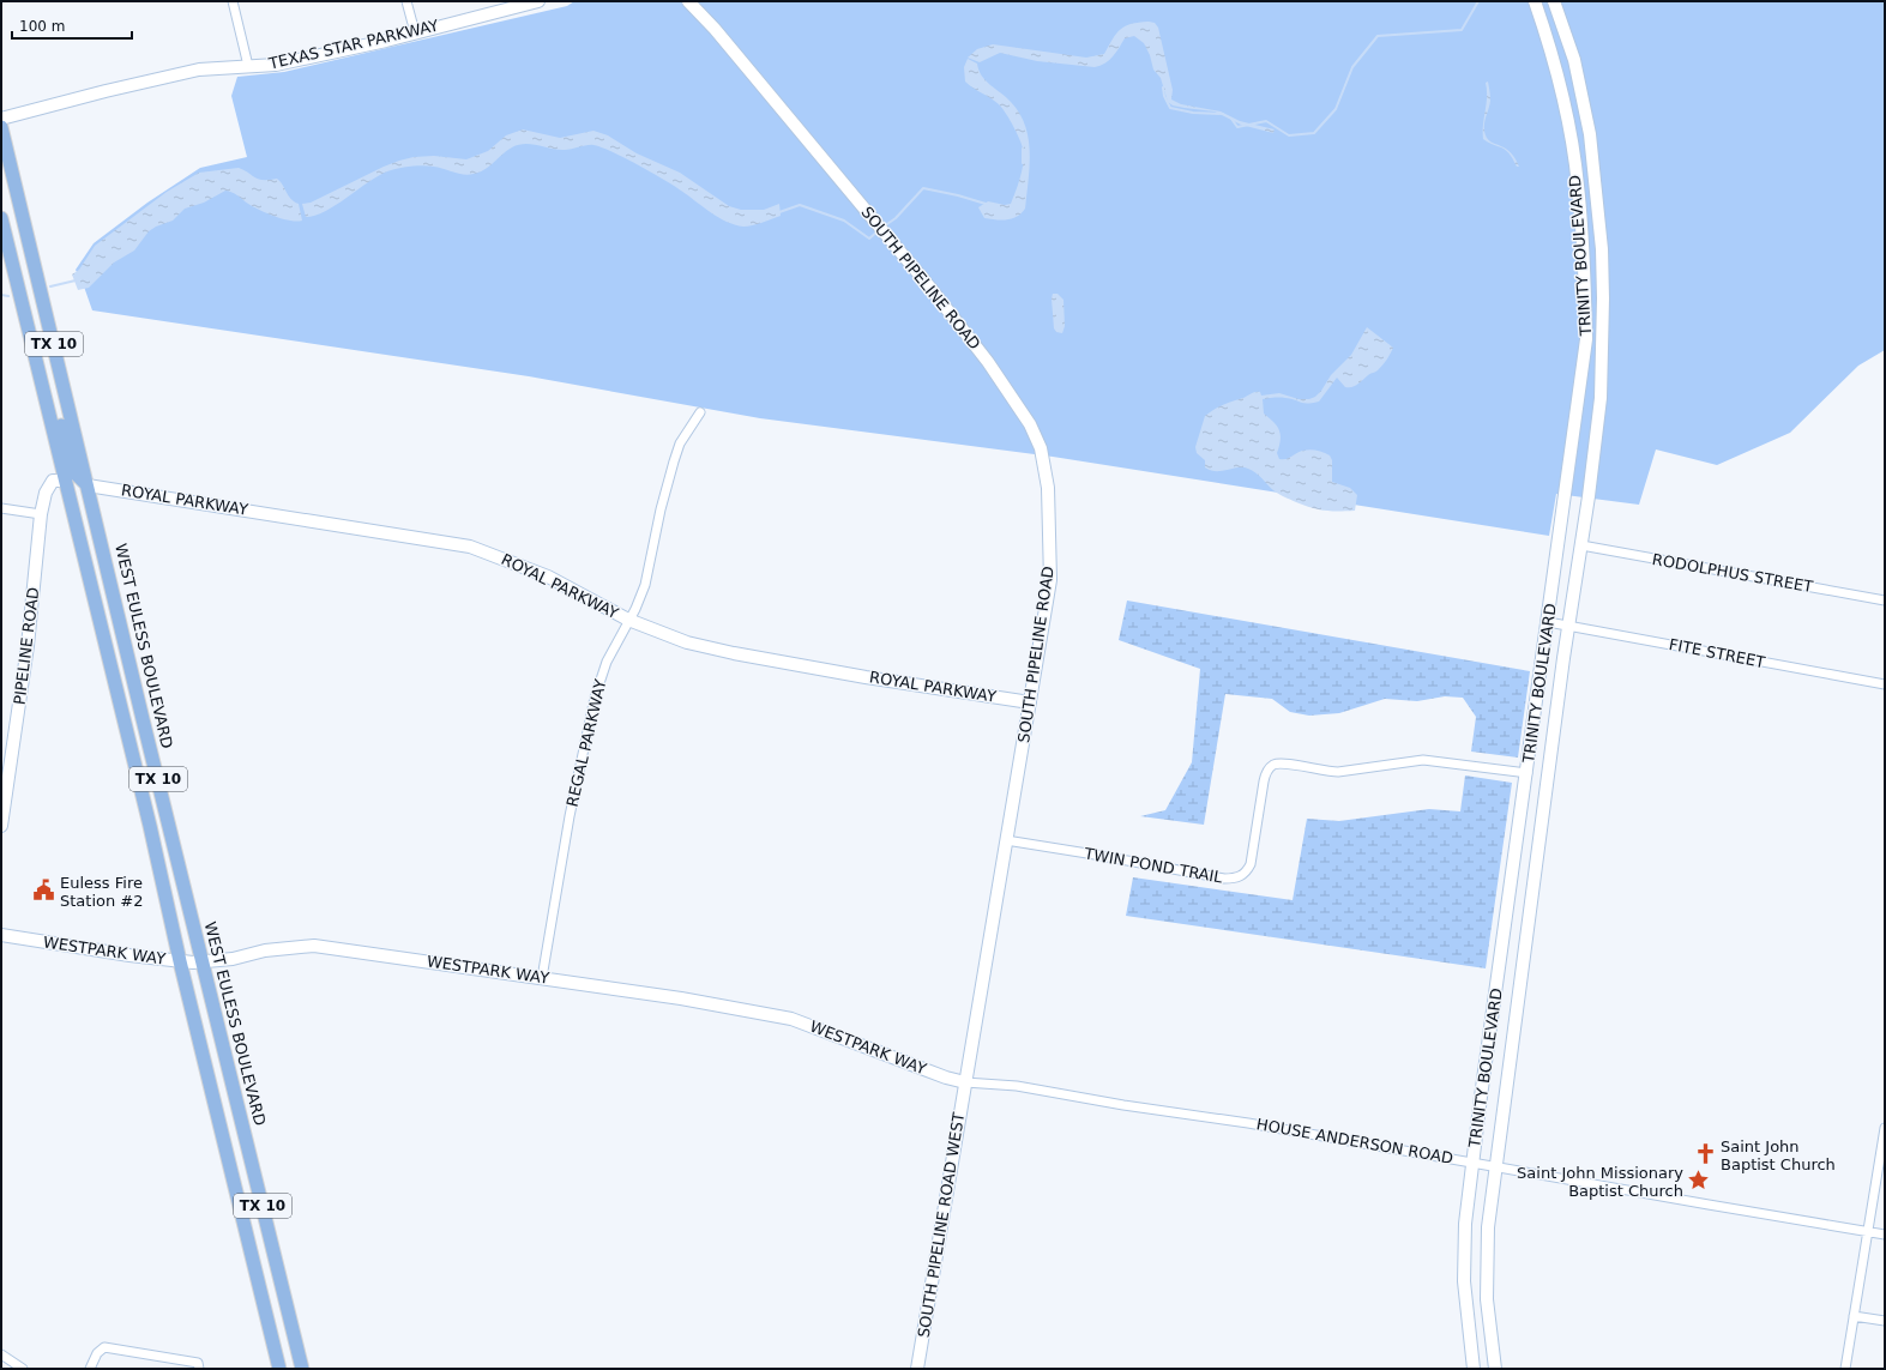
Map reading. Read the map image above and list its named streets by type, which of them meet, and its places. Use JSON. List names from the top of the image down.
{
  "streets": {
    "main road": ["TX 10", "WEST EULESS BOULEVARD"],
    "street": [
      "TEXAS STAR PARKWAY",
      "TRINITY BOULEVARD",
      "SOUTH PIPELINE ROAD",
      "ROYAL PARKWAY",
      "RODOLPHUS STREET",
      "PIPELINE ROAD",
      "FITE STREET",
      "REGAL PARKWAY",
      "TWIN POND TRAIL",
      "WESTPARK WAY",
      "HOUSE ANDERSON ROAD",
      "SOUTH PIPELINE ROAD WEST"
    ]
  },
  "crossings": [
    ["TRINITY BOULEVARD", "RODOLPHUS STREET"],
    ["TRINITY BOULEVARD", "FITE STREET"],
    ["TRINITY BOULEVARD", "TWIN POND TRAIL"],
    ["TRINITY BOULEVARD", "HOUSE ANDERSON ROAD"],
    ["SOUTH PIPELINE ROAD", "ROYAL PARKWAY"],
    ["SOUTH PIPELINE ROAD", "TWIN POND TRAIL"],
    ["SOUTH PIPELINE ROAD", "WESTPARK WAY"],
    ["SOUTH PIPELINE ROAD", "HOUSE ANDERSON ROAD"],
    ["SOUTH PIPELINE ROAD", "SOUTH PIPELINE ROAD WEST"],
    ["TX 10", "PIPELINE ROAD"],
    ["TX 10", "WESTPARK WAY"],
    ["ROYAL PARKWAY", "WEST EULESS BOULEVARD"],
    ["ROYAL PARKWAY", "REGAL PARKWAY"],
    ["WEST EULESS BOULEVARD", "WESTPARK WAY"],
    ["REGAL PARKWAY", "WESTPARK WAY"],
    ["WESTPARK WAY", "HOUSE ANDERSON ROAD"],
    ["WESTPARK WAY", "SOUTH PIPELINE ROAD WEST"],
    ["HOUSE ANDERSON ROAD", "SOUTH PIPELINE ROAD WEST"]
  ],
  "places": {
    "public building": ["Euless Fire Station #2"],
    "church": ["Saint John Baptist Church"],
    "place": ["Saint John Missionary Baptist Church"]
  },
  "scale_bar": "100 m"
}
